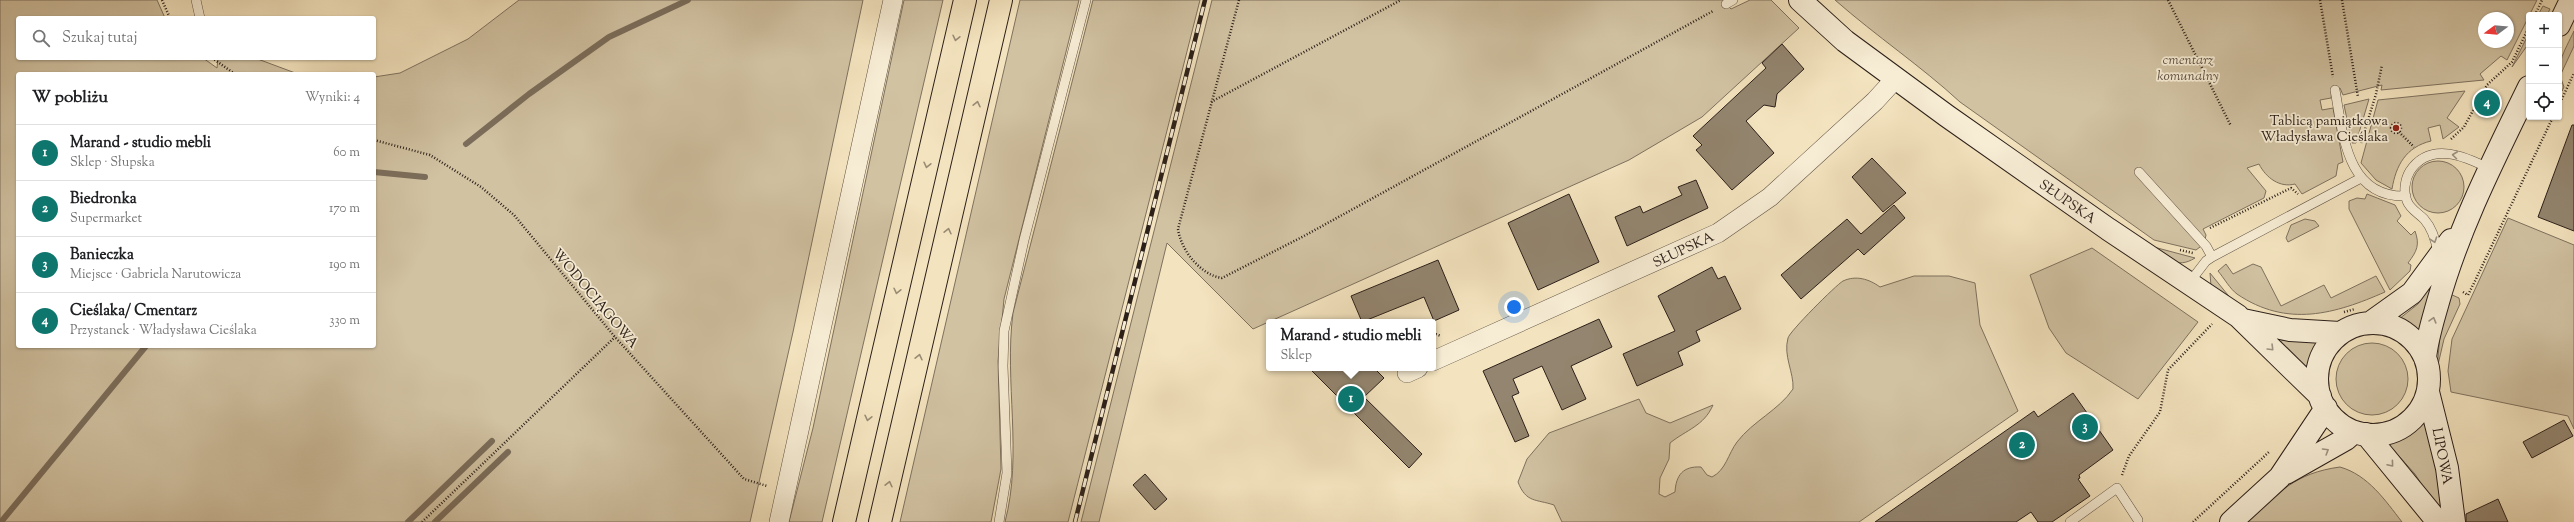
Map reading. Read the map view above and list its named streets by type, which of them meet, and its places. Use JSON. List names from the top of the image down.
{
  "streets": {
    "main road": ["SŁUPSKA", "LIPOWA"],
    "path": ["WODOCIĄGOWA"]
  },
  "parks": ["cmentarz komunalny"],
  "places": ["Tablicą pamiątkowa Władysława Cieślaka"],
  "north": "left",
  "page": {
    "map_buttons": ["+", "−"],
    "search": "Szukaj tutaj",
    "heading": ["W pobliżu", "Wyniki: 4"],
    "pins": [
      "4",
      "1",
      "3",
      "2"
    ],
    "list": [
      {
        "mark": "1",
        "name": "Marand - studio mebli",
        "note": "Sklep · Słupska",
        "value": "60 m"
      },
      {
        "mark": "2",
        "name": "Biedronka",
        "note": "Supermarket",
        "value": "170 m"
      },
      {
        "mark": "3",
        "name": "Banieczka",
        "note": "Miejsce · Gabriela Narutowicza",
        "value": "190 m"
      },
      {
        "mark": "4",
        "name": "Cieślaka/ Cmentarz",
        "note": "Przystanek · Władysława Cieślaka",
        "value": "330 m"
      }
    ],
    "popup": ["Marand - studio mebli", "Sklep"]
  }
}
